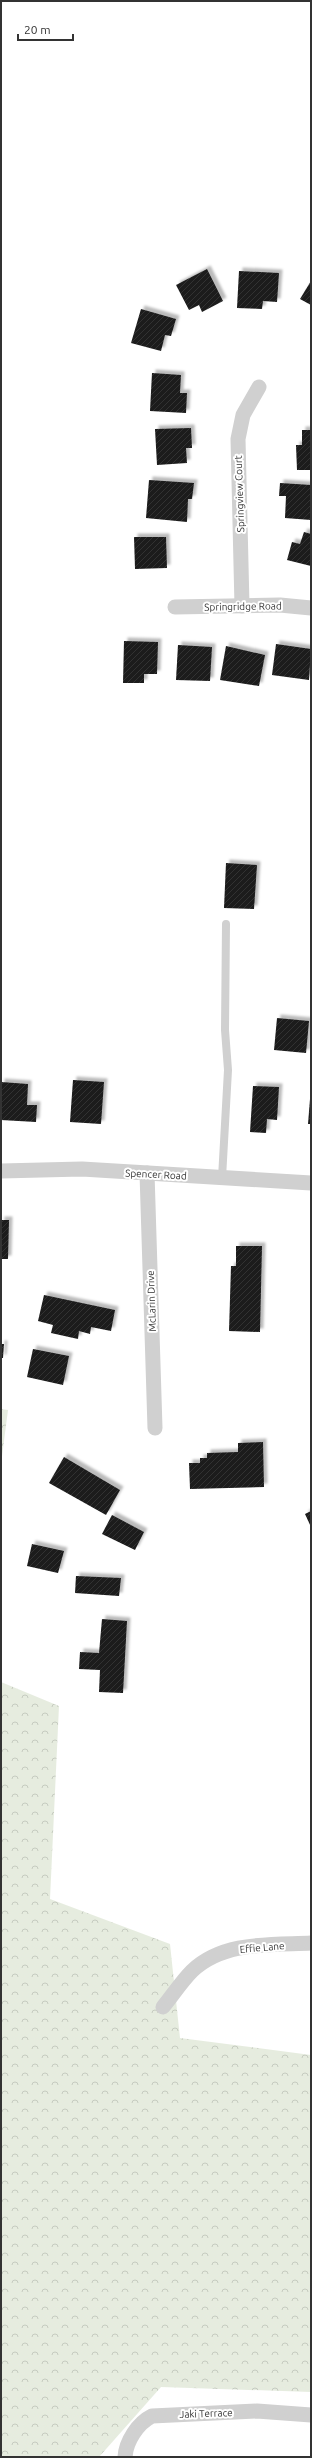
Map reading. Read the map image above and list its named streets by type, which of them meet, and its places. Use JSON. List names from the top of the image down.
{
  "streets": {
    "street": [
      "Springview Court",
      "Springridge Road",
      "Spencer Road",
      "McLarin Drive",
      "Effie Lane",
      "Jaki Terrace"
    ]
  },
  "crossings": [
    ["Springview Court", "Springridge Road"],
    ["Spencer Road", "McLarin Drive"]
  ],
  "scale_bar": "20 m"
}
